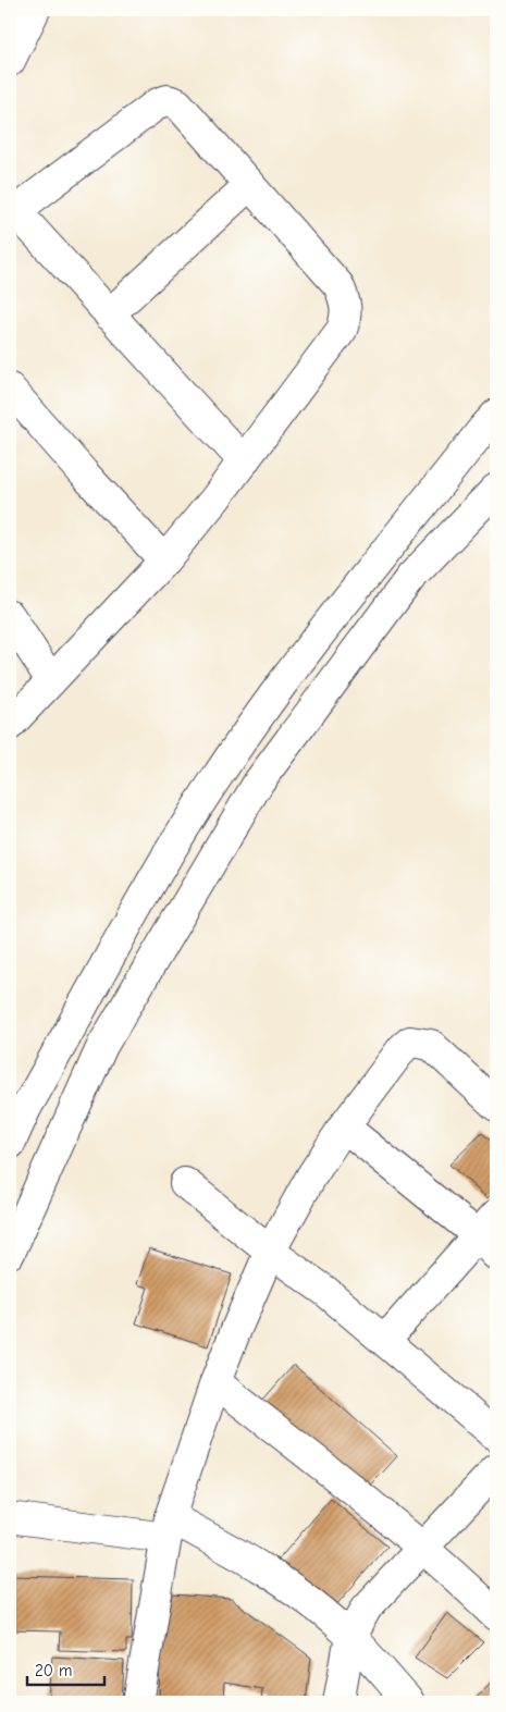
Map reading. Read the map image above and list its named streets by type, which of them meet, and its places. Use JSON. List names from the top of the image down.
{
  "scale_bar": "20 m"
}
